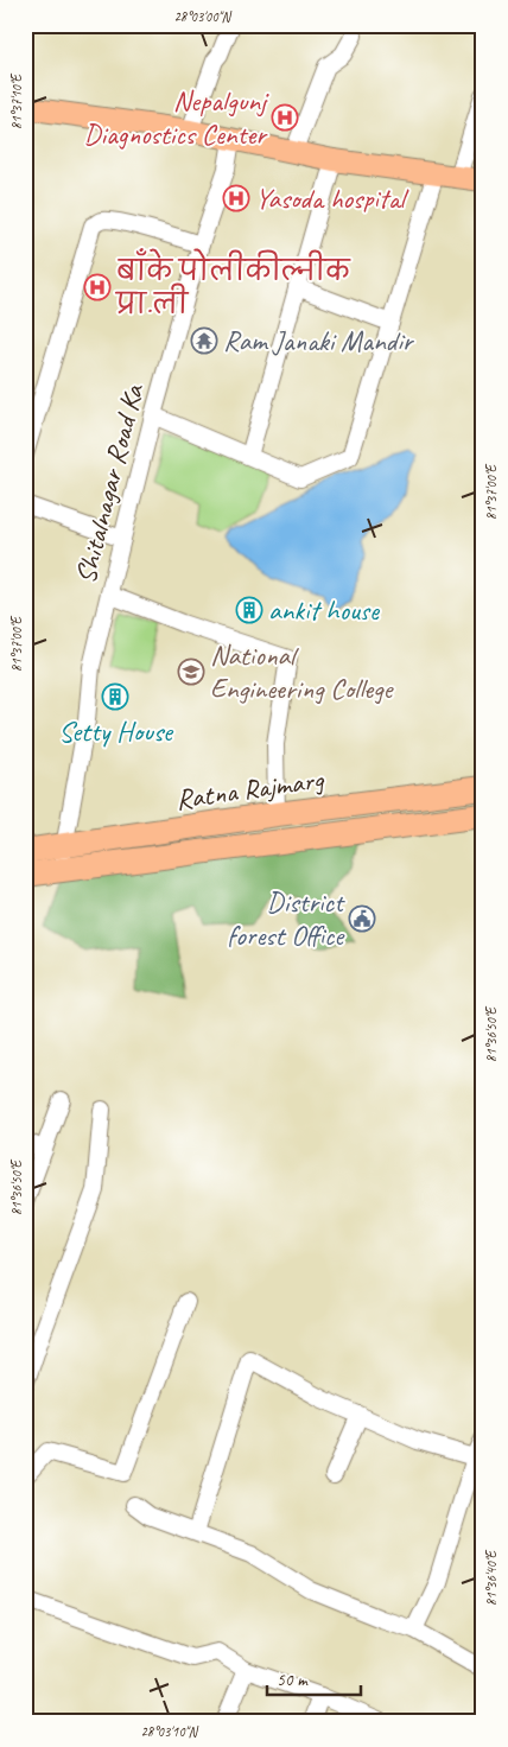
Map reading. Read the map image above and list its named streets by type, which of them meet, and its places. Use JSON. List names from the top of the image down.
{
  "streets": {
    "highway": ["Ratna Rajmarg"],
    "street": ["Shitalnagar Road Ka"]
  },
  "crossings": [
    ["Shitalnagar Road Ka", "Ratna Rajmarg"]
  ],
  "places": {
    "hospital": ["Nepalgunj Diagnostics Center", "Yasoda hospital", "बाँके पोलीकील्नीक प्रा.ली"],
    "temple": ["Ram Janaki Mandir"],
    "building": ["ankit house", "Setty House"],
    "school or university": ["National Engineering College"],
    "public building": ["District forest Office"]
  },
  "scale_bar": "50 m",
  "coordinates": [
    "28°03'00\"N",
    "81°37'10\"E",
    "81°37'00\"E",
    "81°36'50\"E",
    "81°36'40\"E",
    "28°03'10\"N"
  ]
}
